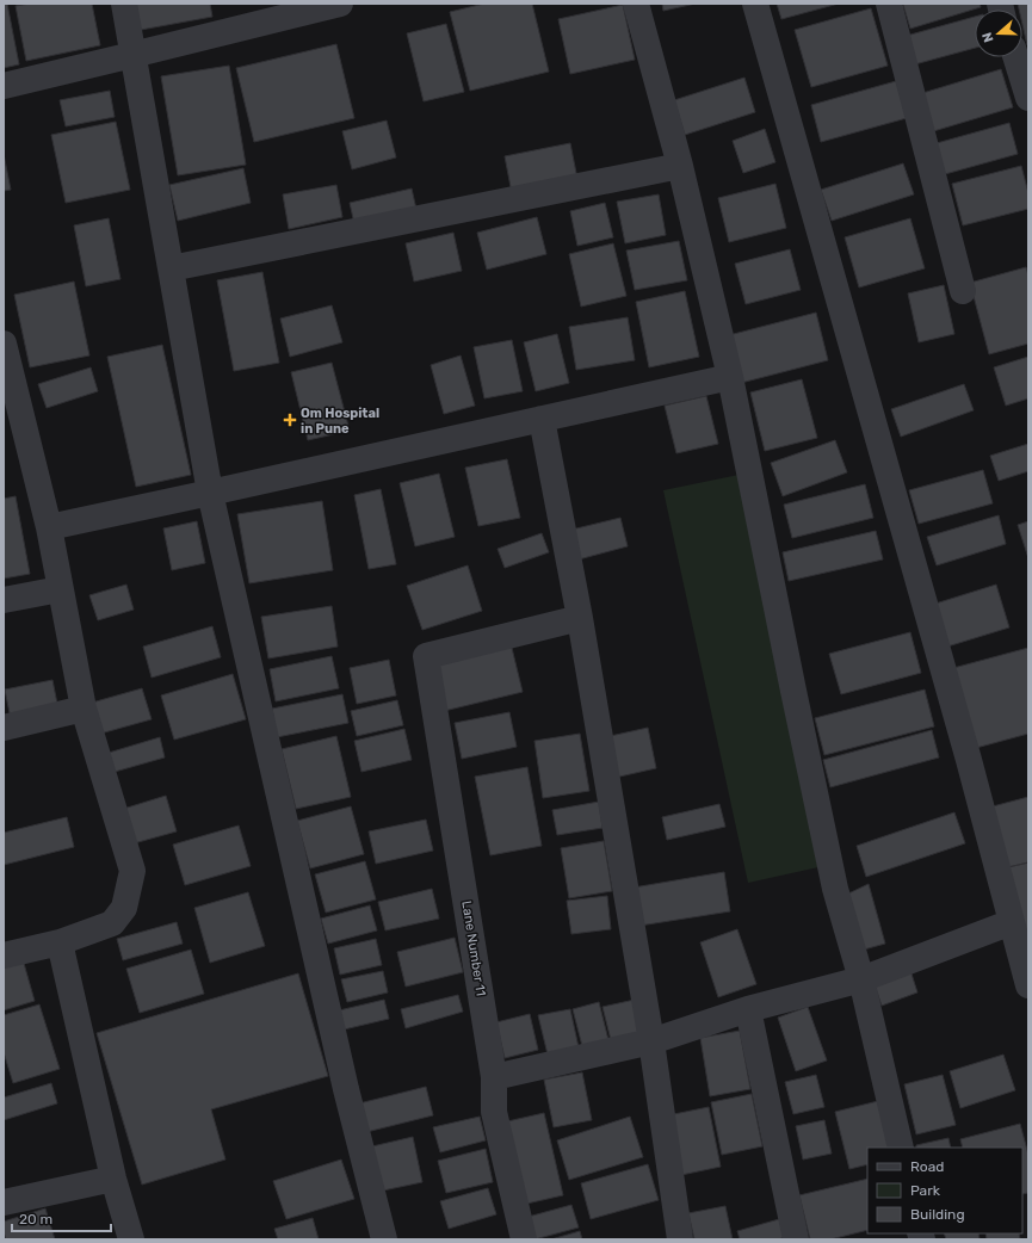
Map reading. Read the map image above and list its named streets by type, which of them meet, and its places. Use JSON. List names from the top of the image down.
{
  "streets": {
    "street": ["Lane Number 11"]
  },
  "places": {
    "health": ["Om Hospital in Pune"]
  },
  "legend": ["Road", "Park", "Building"],
  "scale_bar": "20 m",
  "north": "left"
}
